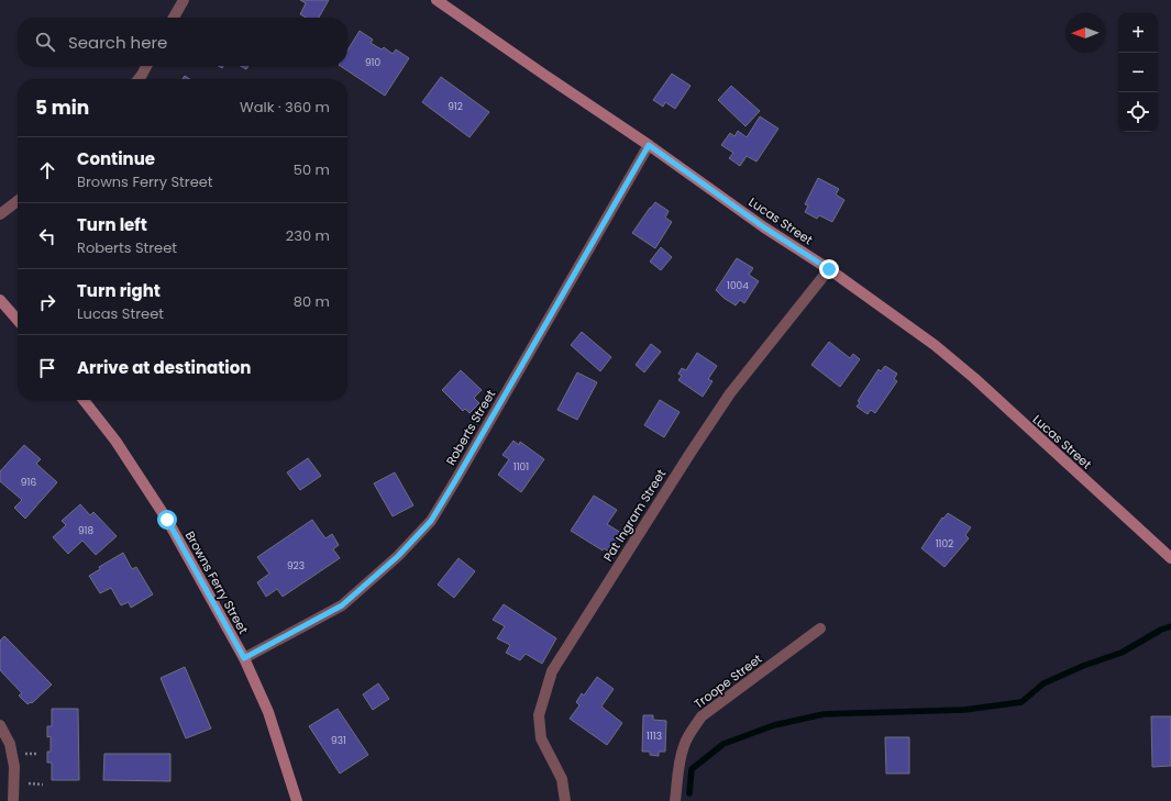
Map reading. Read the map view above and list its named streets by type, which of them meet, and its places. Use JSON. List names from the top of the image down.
{
  "streets": {
    "street": [
      "Lucas Street",
      "Roberts Street",
      "Pat Ingram Street",
      "Browns Ferry Street",
      "Troope Street"
    ]
  },
  "crossings": [
    ["Lucas Street", "Roberts Street"],
    ["Lucas Street", "Pat Ingram Street"],
    ["Roberts Street", "Browns Ferry Street"]
  ],
  "house_numbers": [
    "910",
    "912",
    "1004",
    "1101",
    "916",
    "918",
    "1102",
    "923",
    "1113",
    "931"
  ],
  "north": "left",
  "page": {
    "map_buttons": ["+", "−"],
    "search": "Search here",
    "heading": ["5 min", "Walk · 360 m"],
    "list": [
      ["Continue", "Browns Ferry Street", "50 m"],
      ["Turn left", "Roberts Street", "230 m"],
      ["Turn right", "Lucas Street", "80 m"],
      "Arrive at destination"
    ]
  }
}
